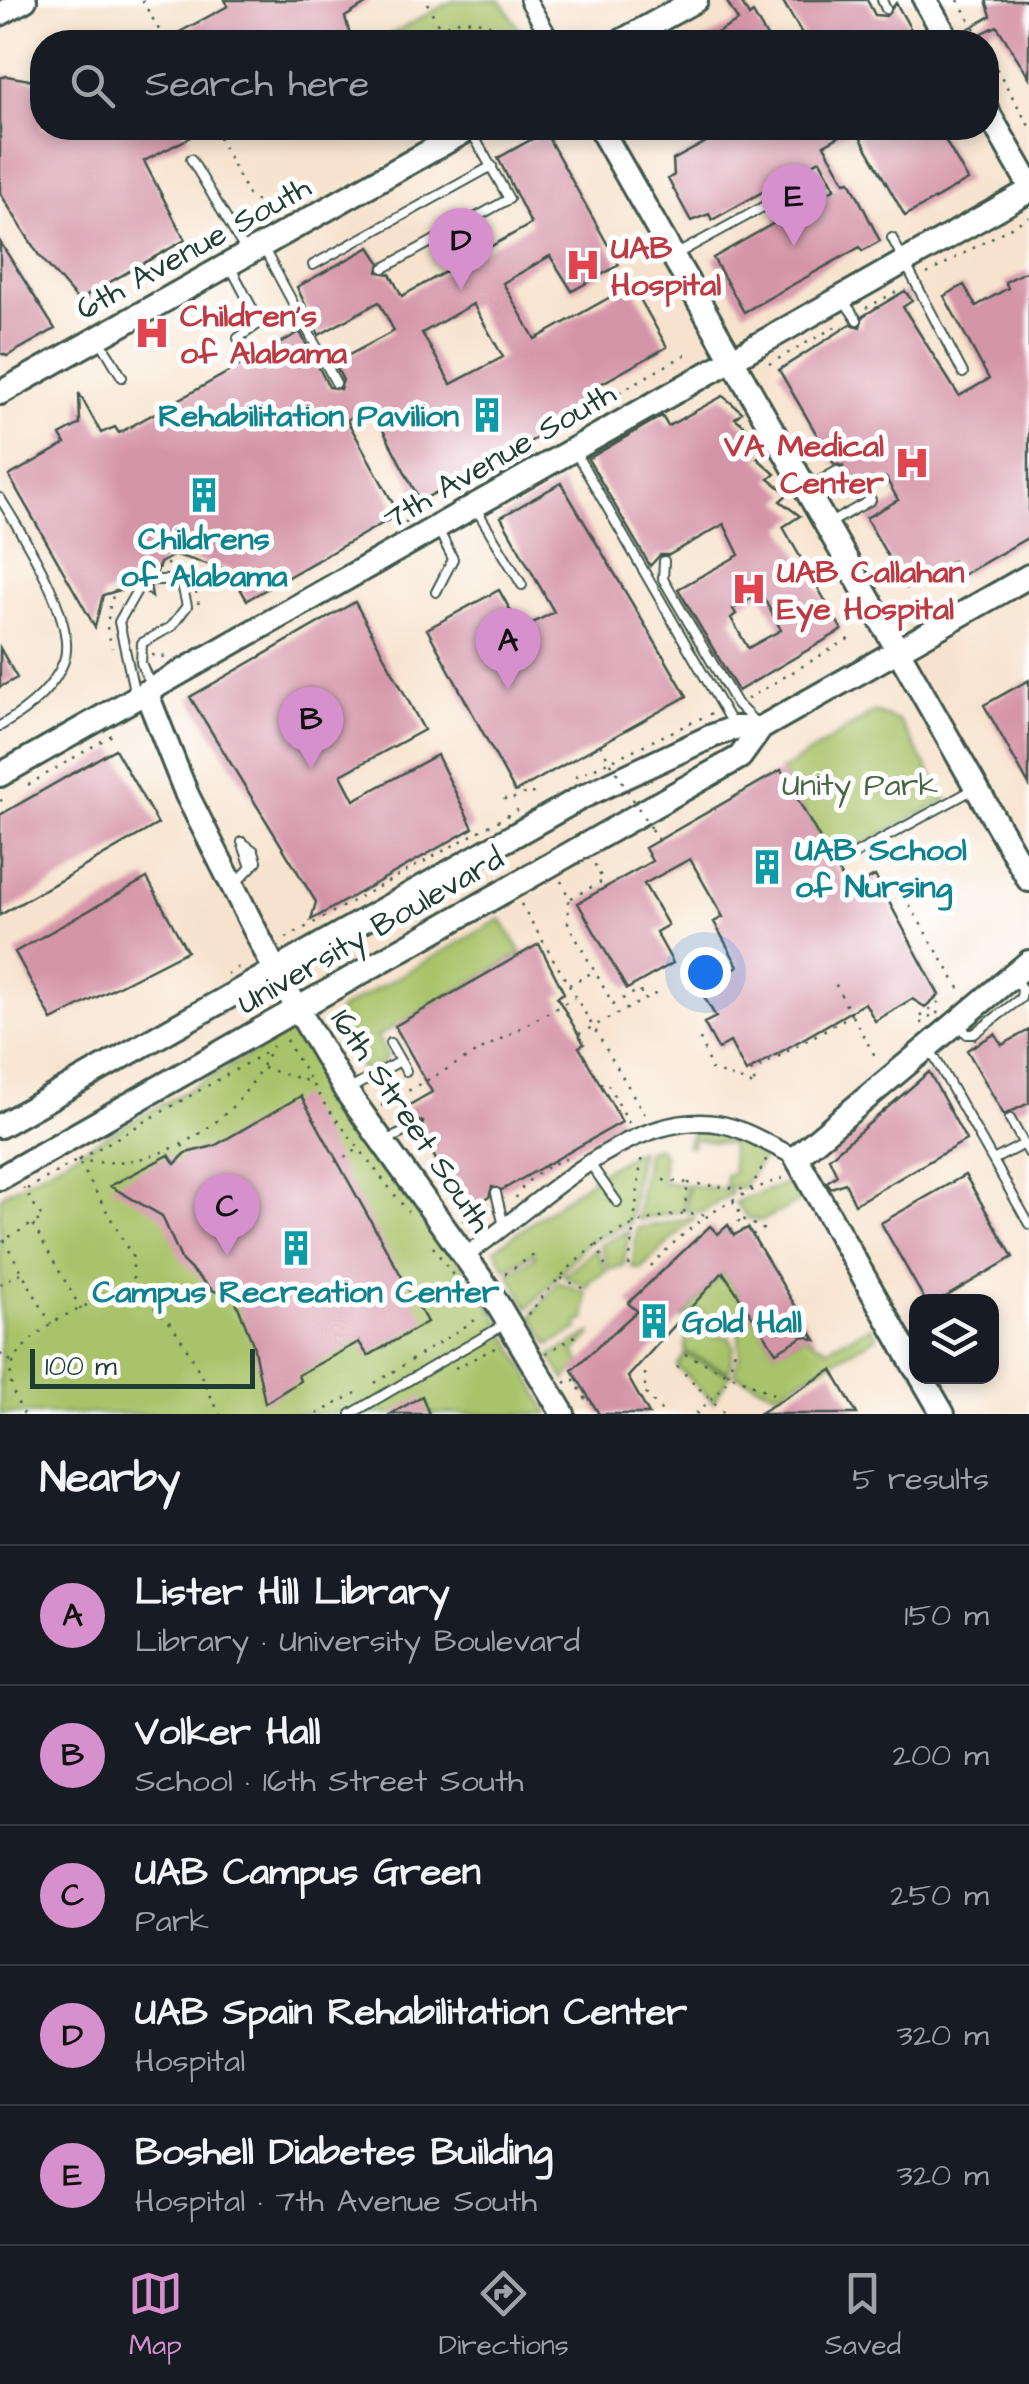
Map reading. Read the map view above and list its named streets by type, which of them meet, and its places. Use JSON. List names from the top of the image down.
{
  "streets": {
    "street": [
      "6th Avenue South",
      "7th Avenue South",
      "University Boulevard",
      "16th Street South"
    ]
  },
  "crossings": [
    ["7th Avenue South", "16th Street South"],
    ["University Boulevard", "16th Street South"]
  ],
  "parks": ["Unity Park"],
  "places": {
    "hospital": [
      "UAB Hospital",
      "Children's of Alabama",
      "VA Medical Center",
      "UAB Callahan Eye Hospital"
    ],
    "building": [
      "Rehabilitation Pavilion",
      "Childrens of Alabama",
      "UAB School of Nursing",
      "Campus Recreation Center",
      "Gold Hall"
    ]
  },
  "scale_bar": "100 m",
  "page": {
    "search": "Search here",
    "pins": [
      "E",
      "D",
      "A",
      "B",
      "C"
    ],
    "scale": "100 m",
    "heading": ["Nearby", "5 results"],
    "list": [
      {
        "mark": "A",
        "name": "Lister Hill Library",
        "note": "Library · University Boulevard",
        "value": "150 m"
      },
      {
        "mark": "B",
        "name": "Volker Hall",
        "note": "School · 16th Street South",
        "value": "200 m"
      },
      {
        "mark": "C",
        "name": "UAB Campus Green",
        "note": "Park",
        "value": "250 m"
      },
      {
        "mark": "D",
        "name": "UAB Spain Rehabilitation Center",
        "note": "Hospital",
        "value": "320 m"
      },
      {
        "mark": "E",
        "name": "Boshell Diabetes Building",
        "note": "Hospital · 7th Avenue South",
        "value": "320 m"
      }
    ],
    "nav": ["Map", "Directions", "Saved"]
  }
}
